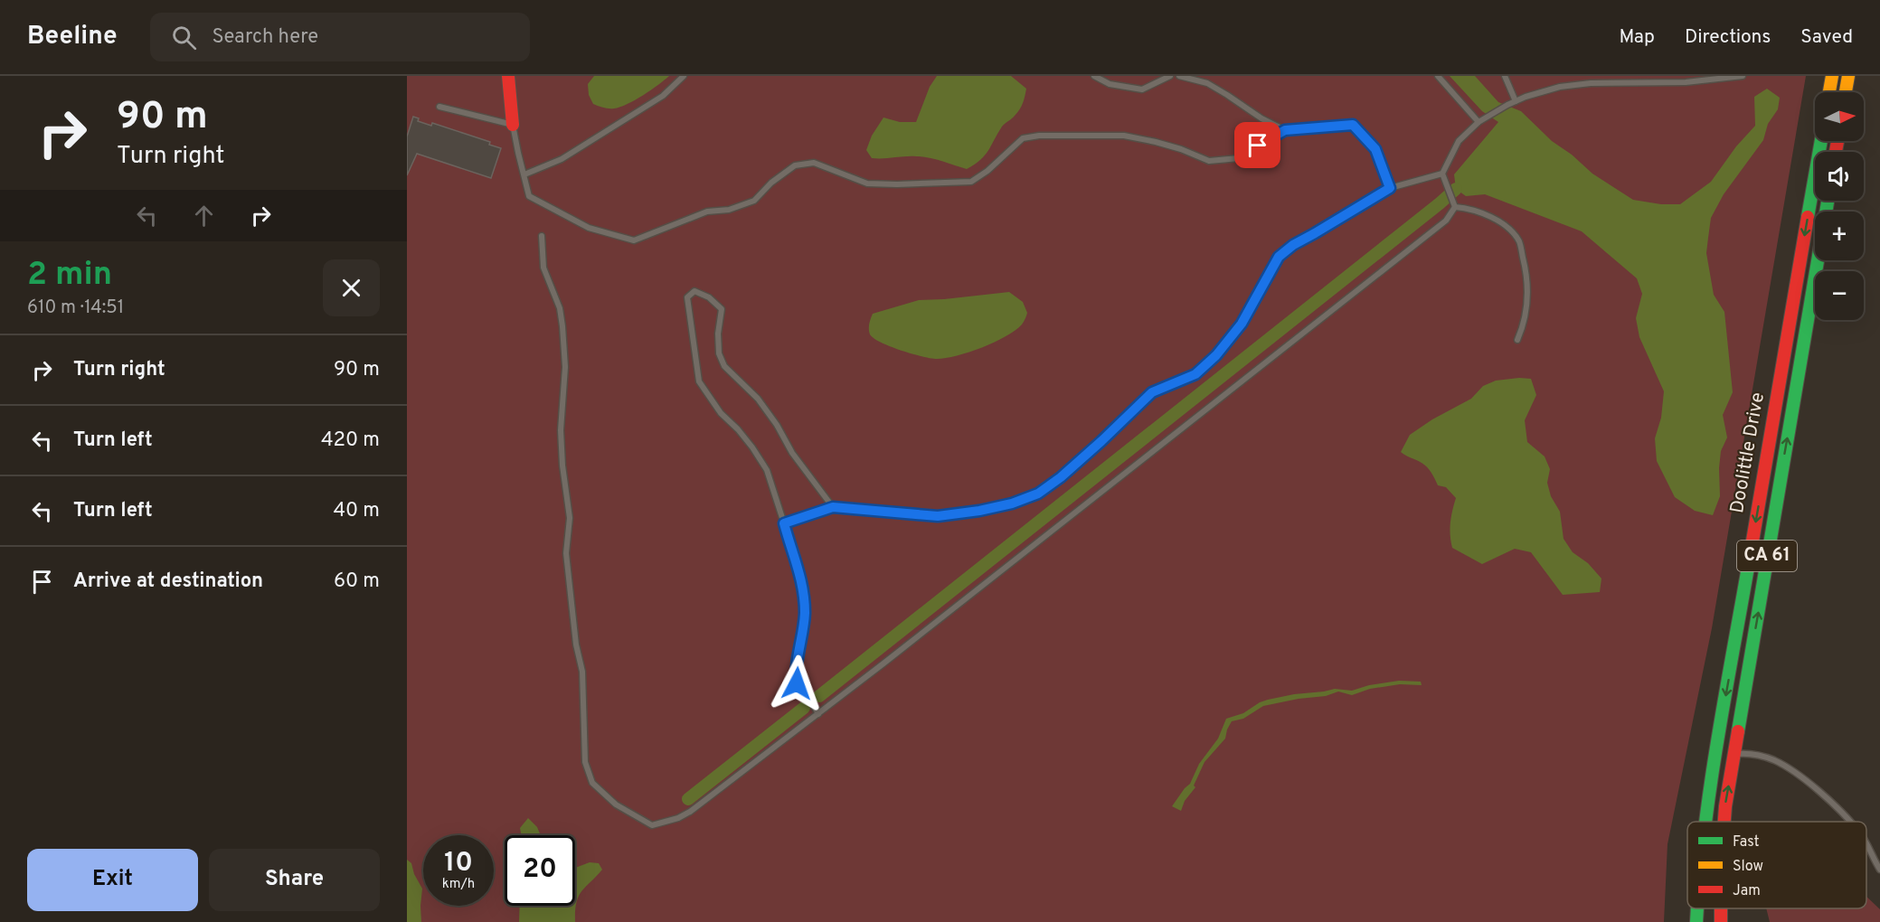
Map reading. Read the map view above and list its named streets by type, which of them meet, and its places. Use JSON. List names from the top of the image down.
{
  "streets": {
    "main road": ["Doolittle Drive", "CA 61"]
  },
  "legend": ["Fast", "Slow", "Jam"],
  "north": "right",
  "page": {
    "header": "Beeline",
    "search": "Search here",
    "nav": ["Map", "Directions", "Saved"],
    "turn": ["90 m", "Turn right"],
    "map_buttons": ["+", "−"],
    "heading": ["2 min", "610 m · 14:51"],
    "list": [
      {
        "name": "Turn right",
        "value": "90 m"
      },
      {
        "name": "Turn left",
        "value": "420 m"
      },
      {
        "name": "Turn left",
        "value": "40 m"
      },
      {
        "name": "Arrive at destination",
        "value": "60 m"
      }
    ],
    "speed": "10 km/h",
    "limit": "20",
    "buttons": ["Exit", "Share"]
  }
}
